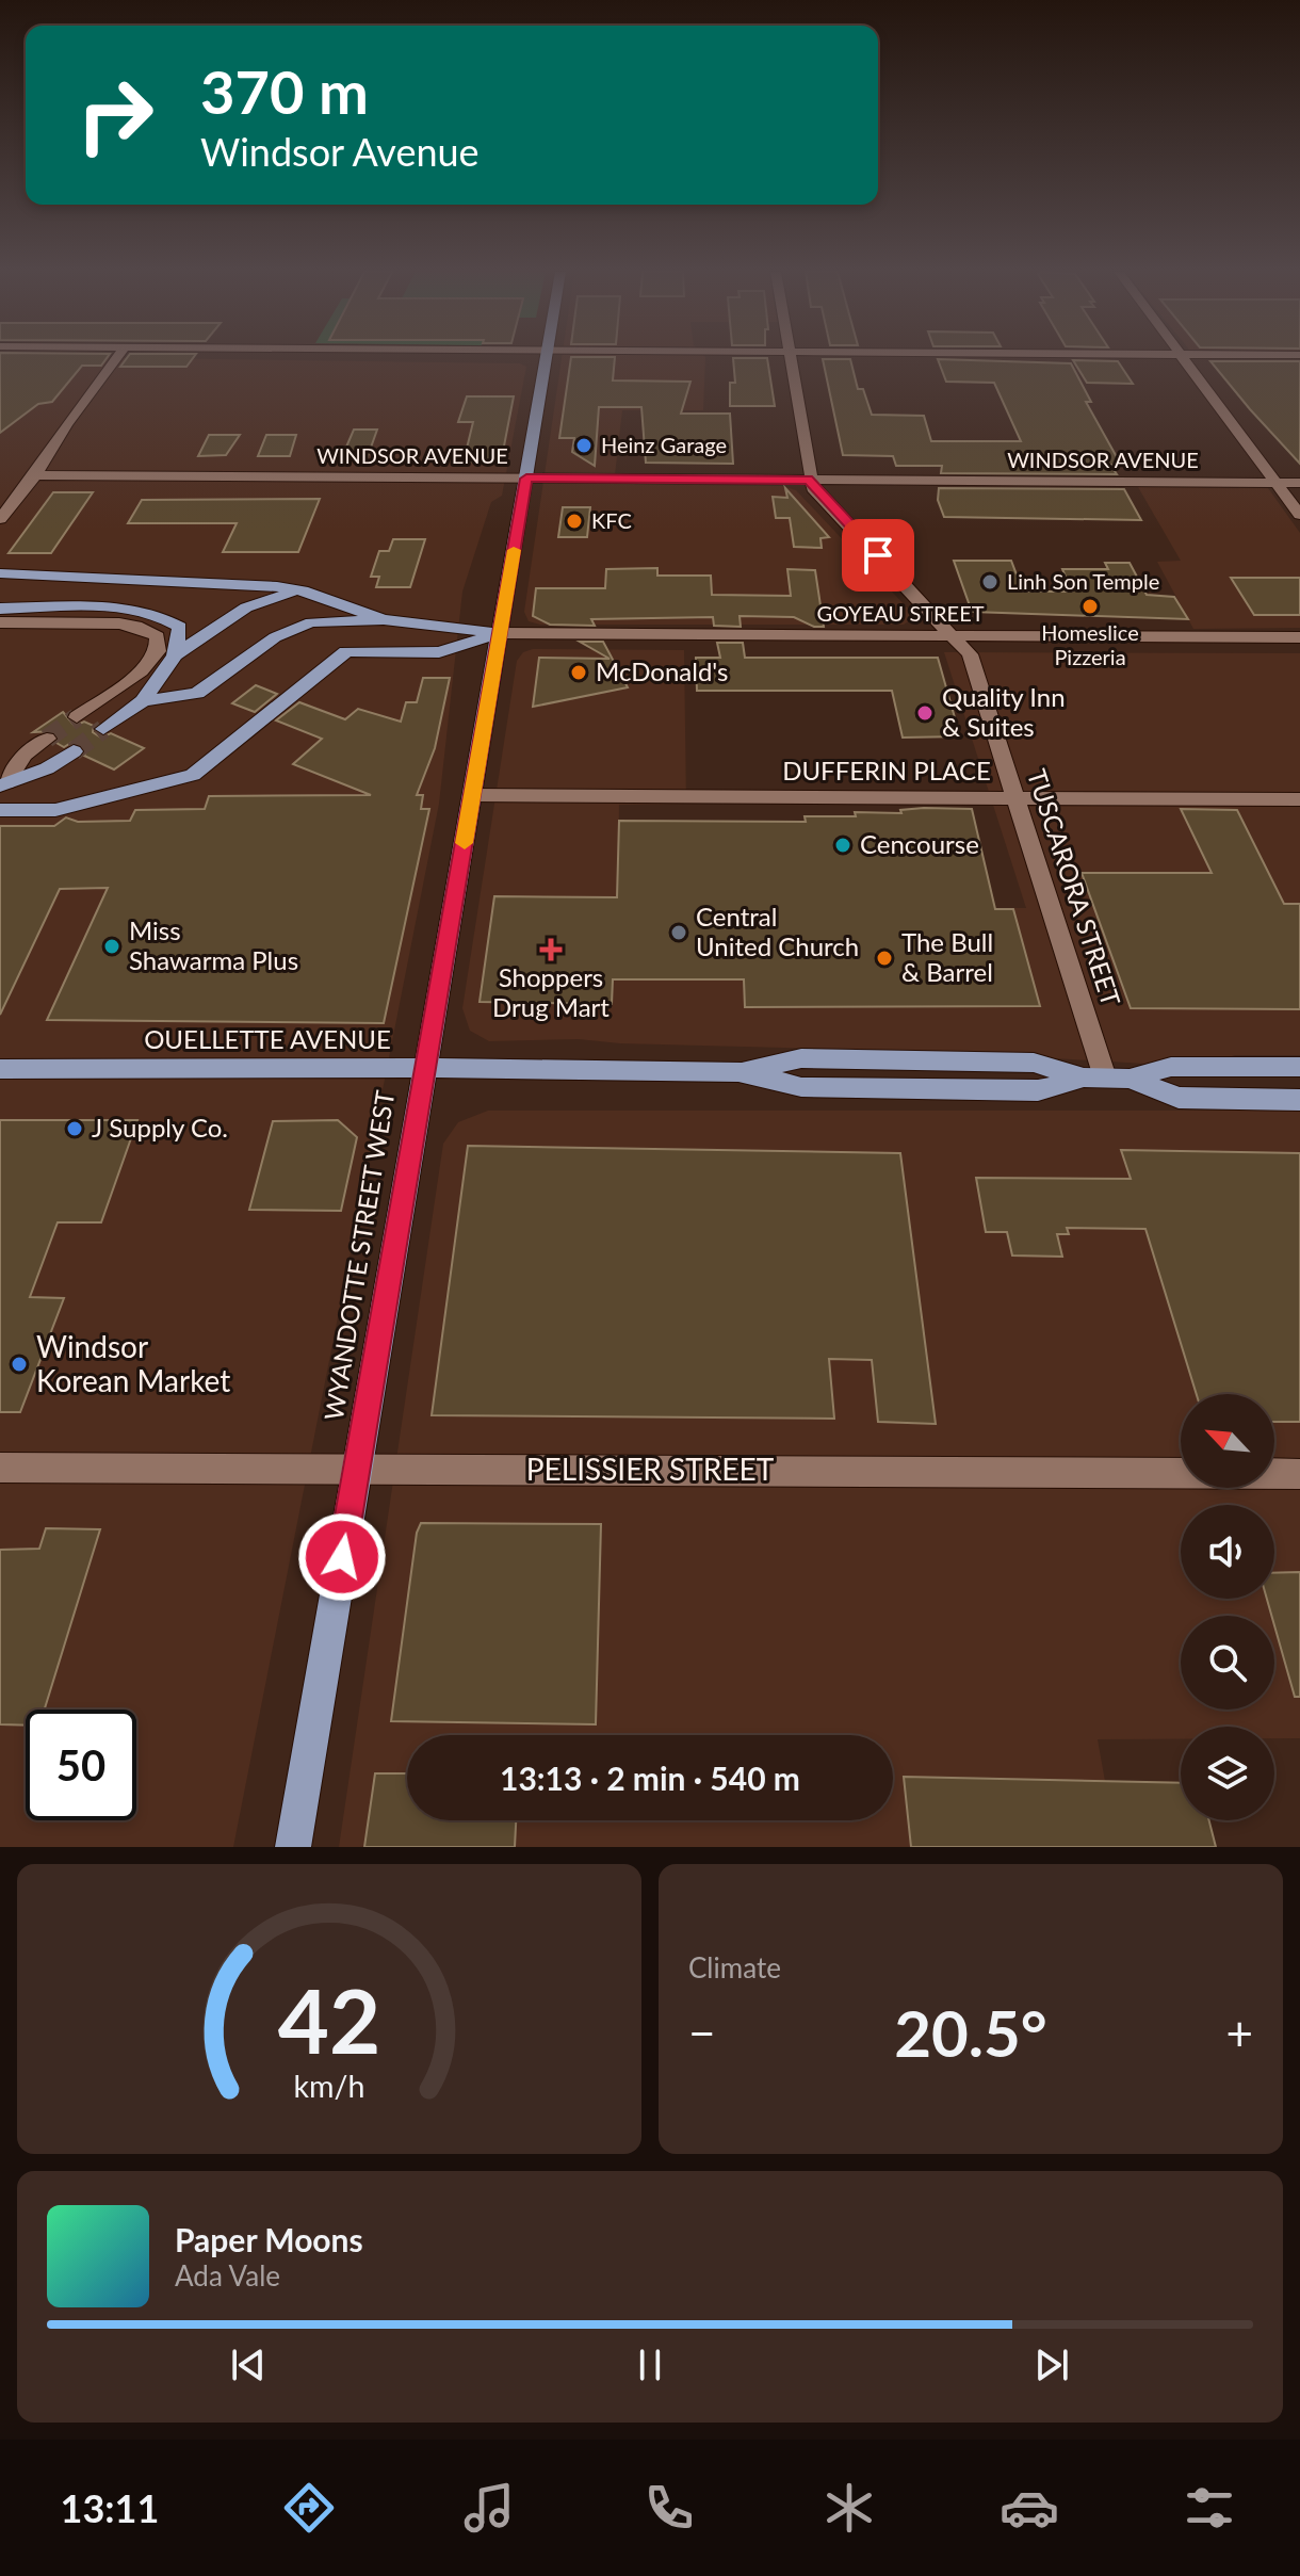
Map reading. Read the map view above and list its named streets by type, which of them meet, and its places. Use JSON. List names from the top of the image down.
{
  "streets": {
    "main road": ["OUELLETTE AVENUE", "WYANDOTTE STREET WEST"],
    "street": [
      "WINDSOR AVENUE",
      "GOYEAU STREET",
      "DUFFERIN PLACE",
      "TUSCARORA STREET",
      "PELISSIER STREET"
    ]
  },
  "crossings": [
    ["WINDSOR AVENUE", "TUSCARORA STREET"],
    ["WINDSOR AVENUE", "WYANDOTTE STREET WEST"],
    ["GOYEAU STREET", "TUSCARORA STREET"],
    ["GOYEAU STREET", "WYANDOTTE STREET WEST"],
    ["DUFFERIN PLACE", "TUSCARORA STREET"],
    ["DUFFERIN PLACE", "WYANDOTTE STREET WEST"],
    ["TUSCARORA STREET", "OUELLETTE AVENUE"],
    ["OUELLETTE AVENUE", "WYANDOTTE STREET WEST"],
    ["WYANDOTTE STREET WEST", "PELISSIER STREET"]
  ],
  "places": {
    "other": [
      "Heinz Garage",
      "KFC",
      "Linh Son Temple",
      "Homeslice Pizzeria",
      "McDonald's",
      "Quality Inn & Suites",
      "Cencourse",
      "Central United Church",
      "Miss Shawarma Plus",
      "The Bull & Barrel",
      "J Supply Co.",
      "Windsor Korean Market"
    ],
    "health": ["Shoppers Drug Mart"]
  },
  "north": "top left",
  "page": {
    "turn": ["370 m", "Windsor Avenue"],
    "limit": "50",
    "trip": "13:13 · 2 min · 540 m",
    "tile": "Climate",
    "heat": ["−", "20.5°", "+"],
    "song": ["Paper Moons", "Ada Vale"],
    "tabs": "13:11",
    "gauge": ["42", "km/h"]
  }
}
